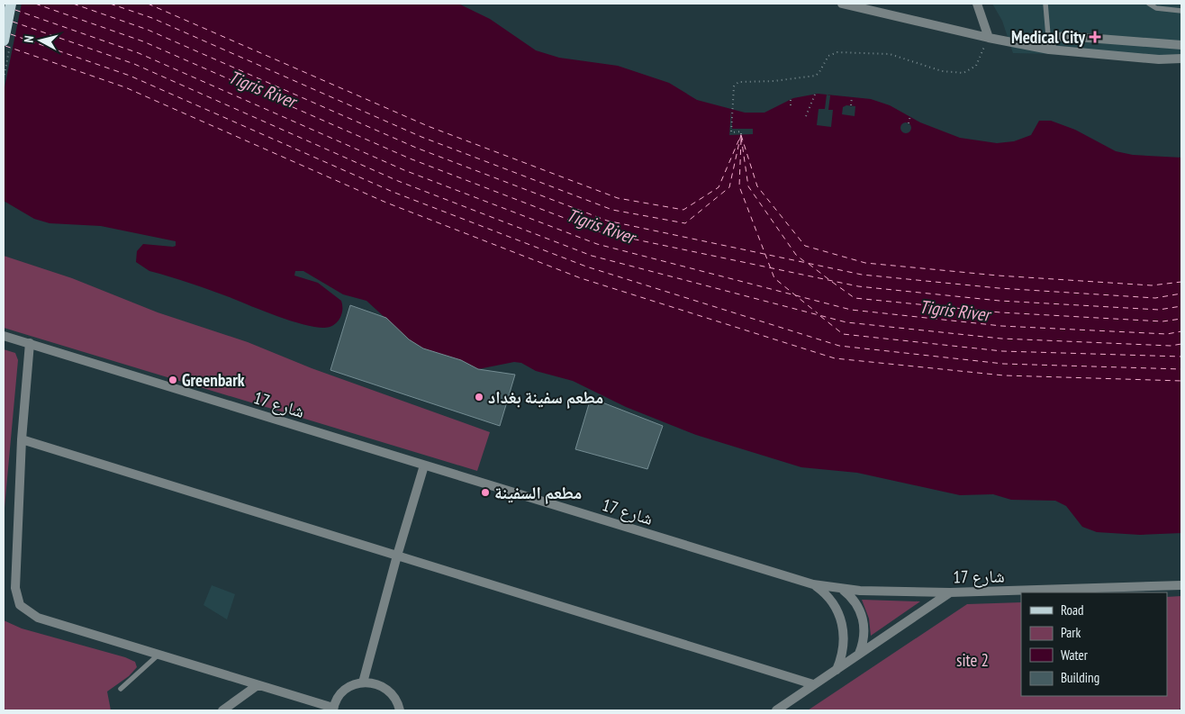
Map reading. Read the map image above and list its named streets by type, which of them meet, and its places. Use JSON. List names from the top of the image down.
{
  "streets": {
    "street": ["شارع 17"]
  },
  "water": ["Tigris River"],
  "parks": ["site 2"],
  "places": {
    "health": ["Medical City"],
    "other": ["Greenbark", "مطعم سفينة بغداد", "مطعم السفينة"]
  },
  "legend": [
    "Road",
    "Park",
    "Water",
    "Building"
  ],
  "north": "left"
}
